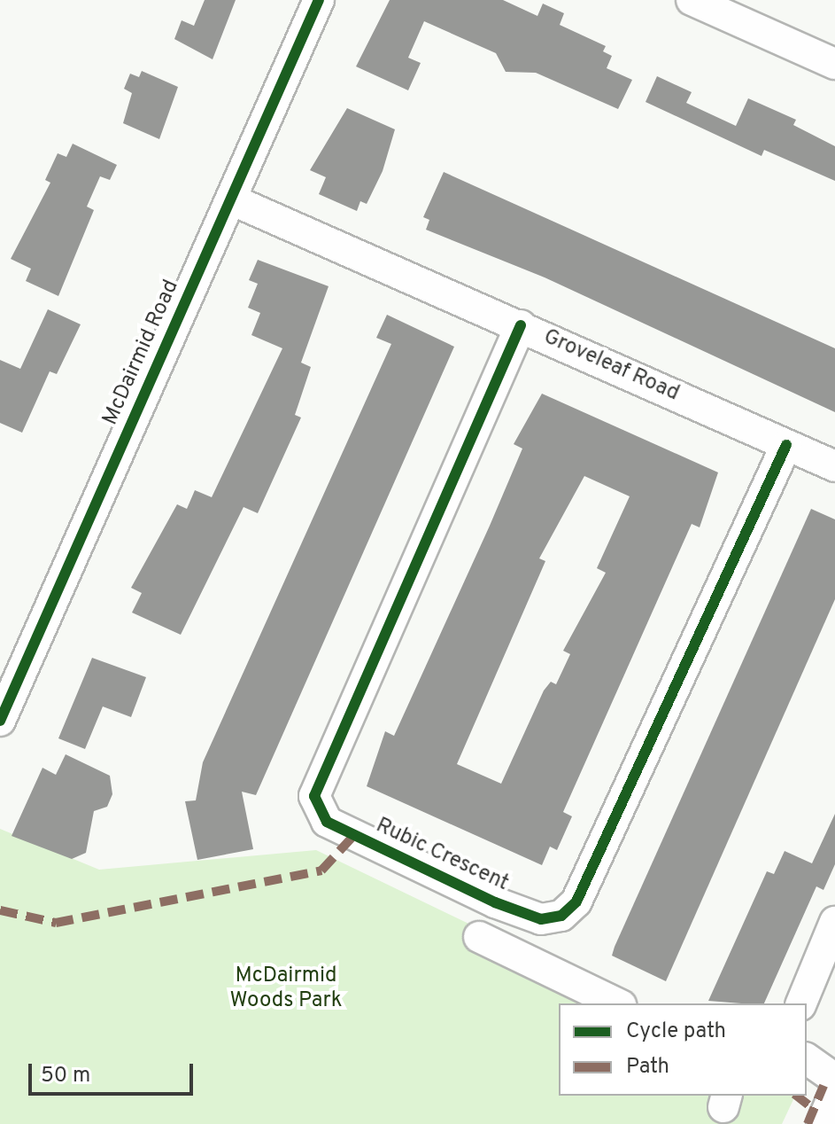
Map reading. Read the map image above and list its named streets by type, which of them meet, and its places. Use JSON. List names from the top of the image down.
{
  "streets": {
    "street": ["McDairmid Road", "Groveleaf Road", "Rubic Crescent"]
  },
  "crossings": [
    ["McDairmid Road", "Groveleaf Road"],
    ["Groveleaf Road", "Rubic Crescent"]
  ],
  "parks": ["McDairmid Woods Park"],
  "legend": ["Cycle path", "Path"],
  "scale_bar": "50 m"
}
